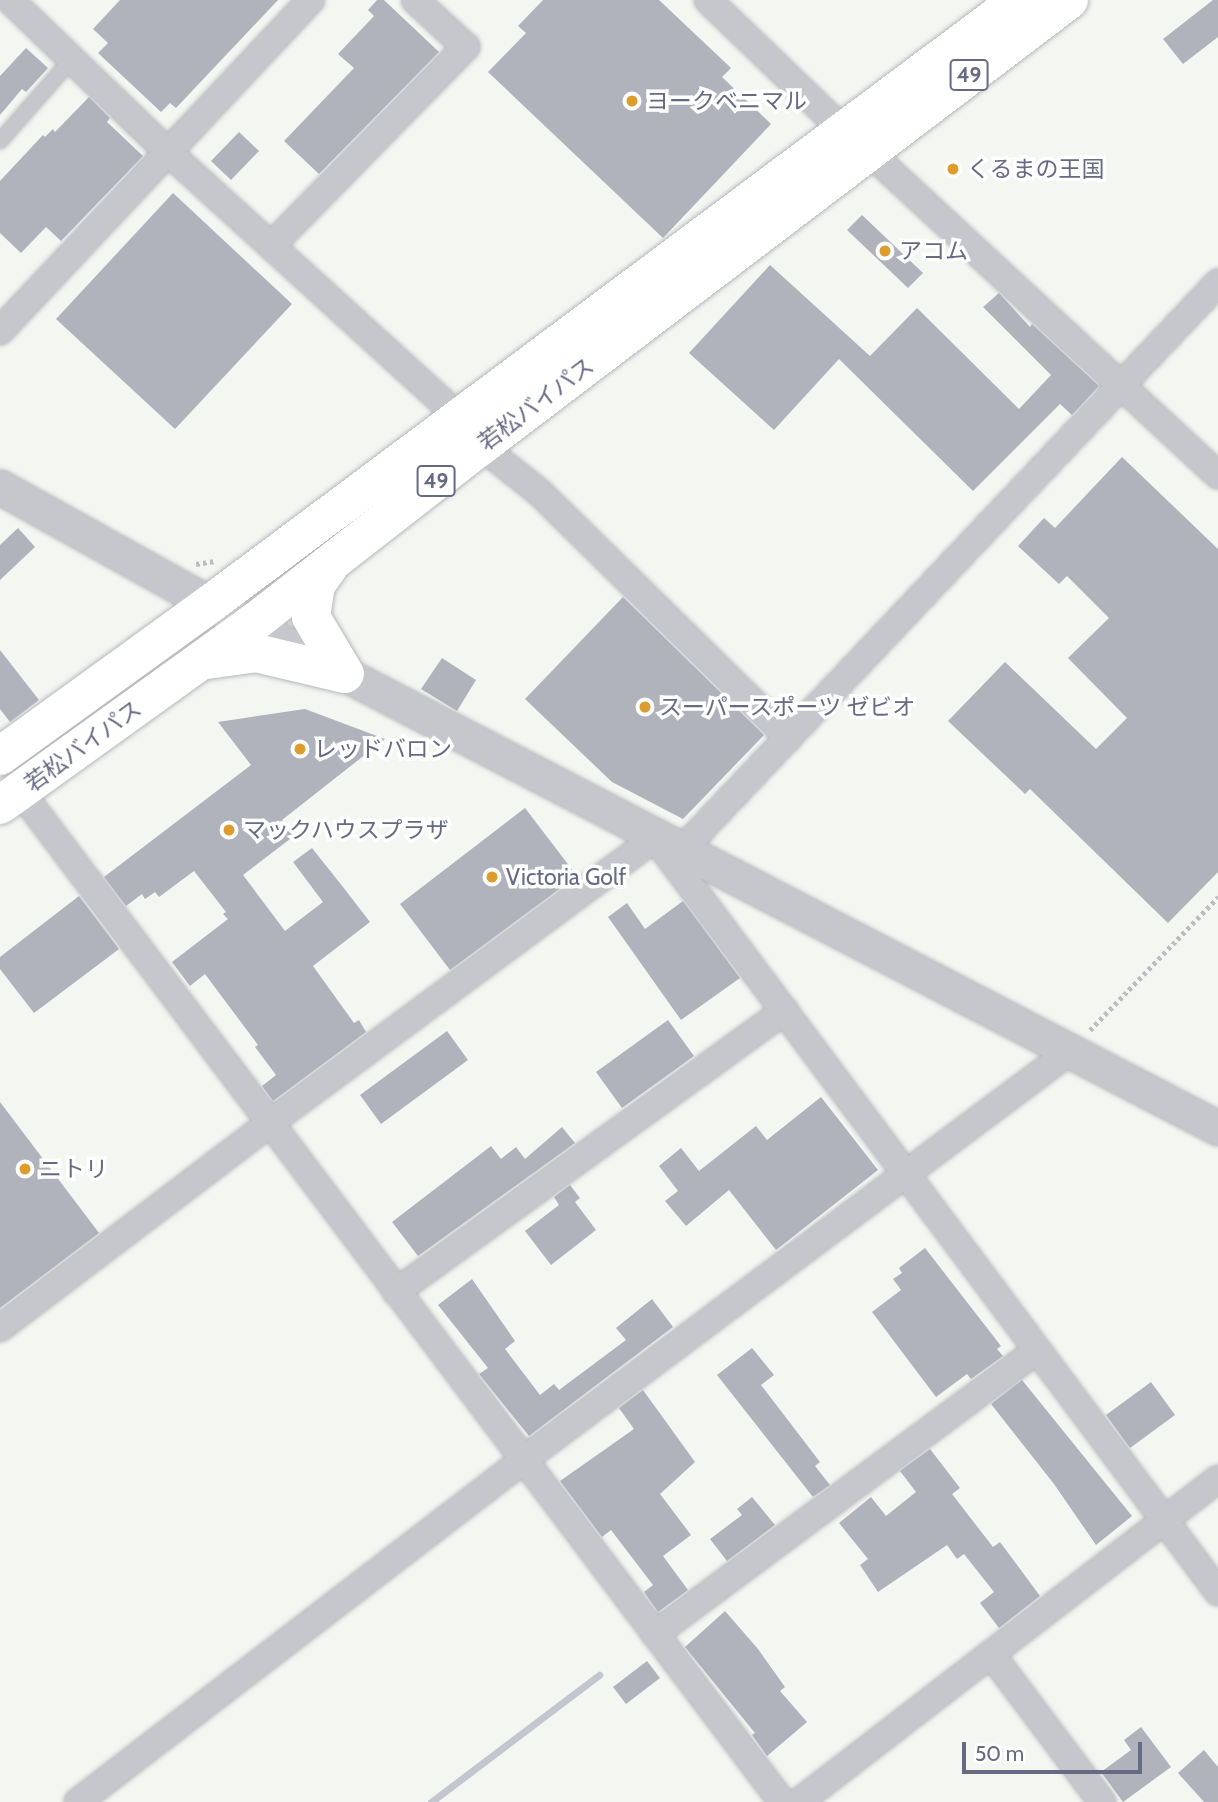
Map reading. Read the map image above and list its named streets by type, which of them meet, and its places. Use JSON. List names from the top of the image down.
{
  "streets": {
    "highway": ["49", "若松バイパス"]
  },
  "places": [
    "ヨークベニマル",
    "くるまの王国",
    "アコム",
    "スーパースポーツ ゼビオ",
    "レッドバロン",
    "マックハウスプラザ",
    "Victoria Golf",
    "ニトリ"
  ],
  "scale_bar": "50 m"
}
